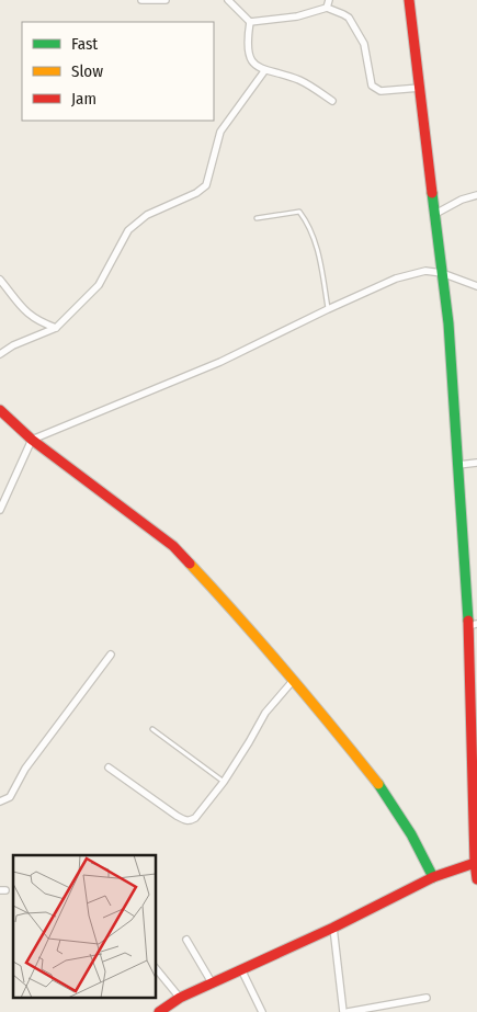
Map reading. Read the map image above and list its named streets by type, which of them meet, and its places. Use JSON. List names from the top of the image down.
{
  "legend": ["Fast", "Slow", "Jam"]
}
